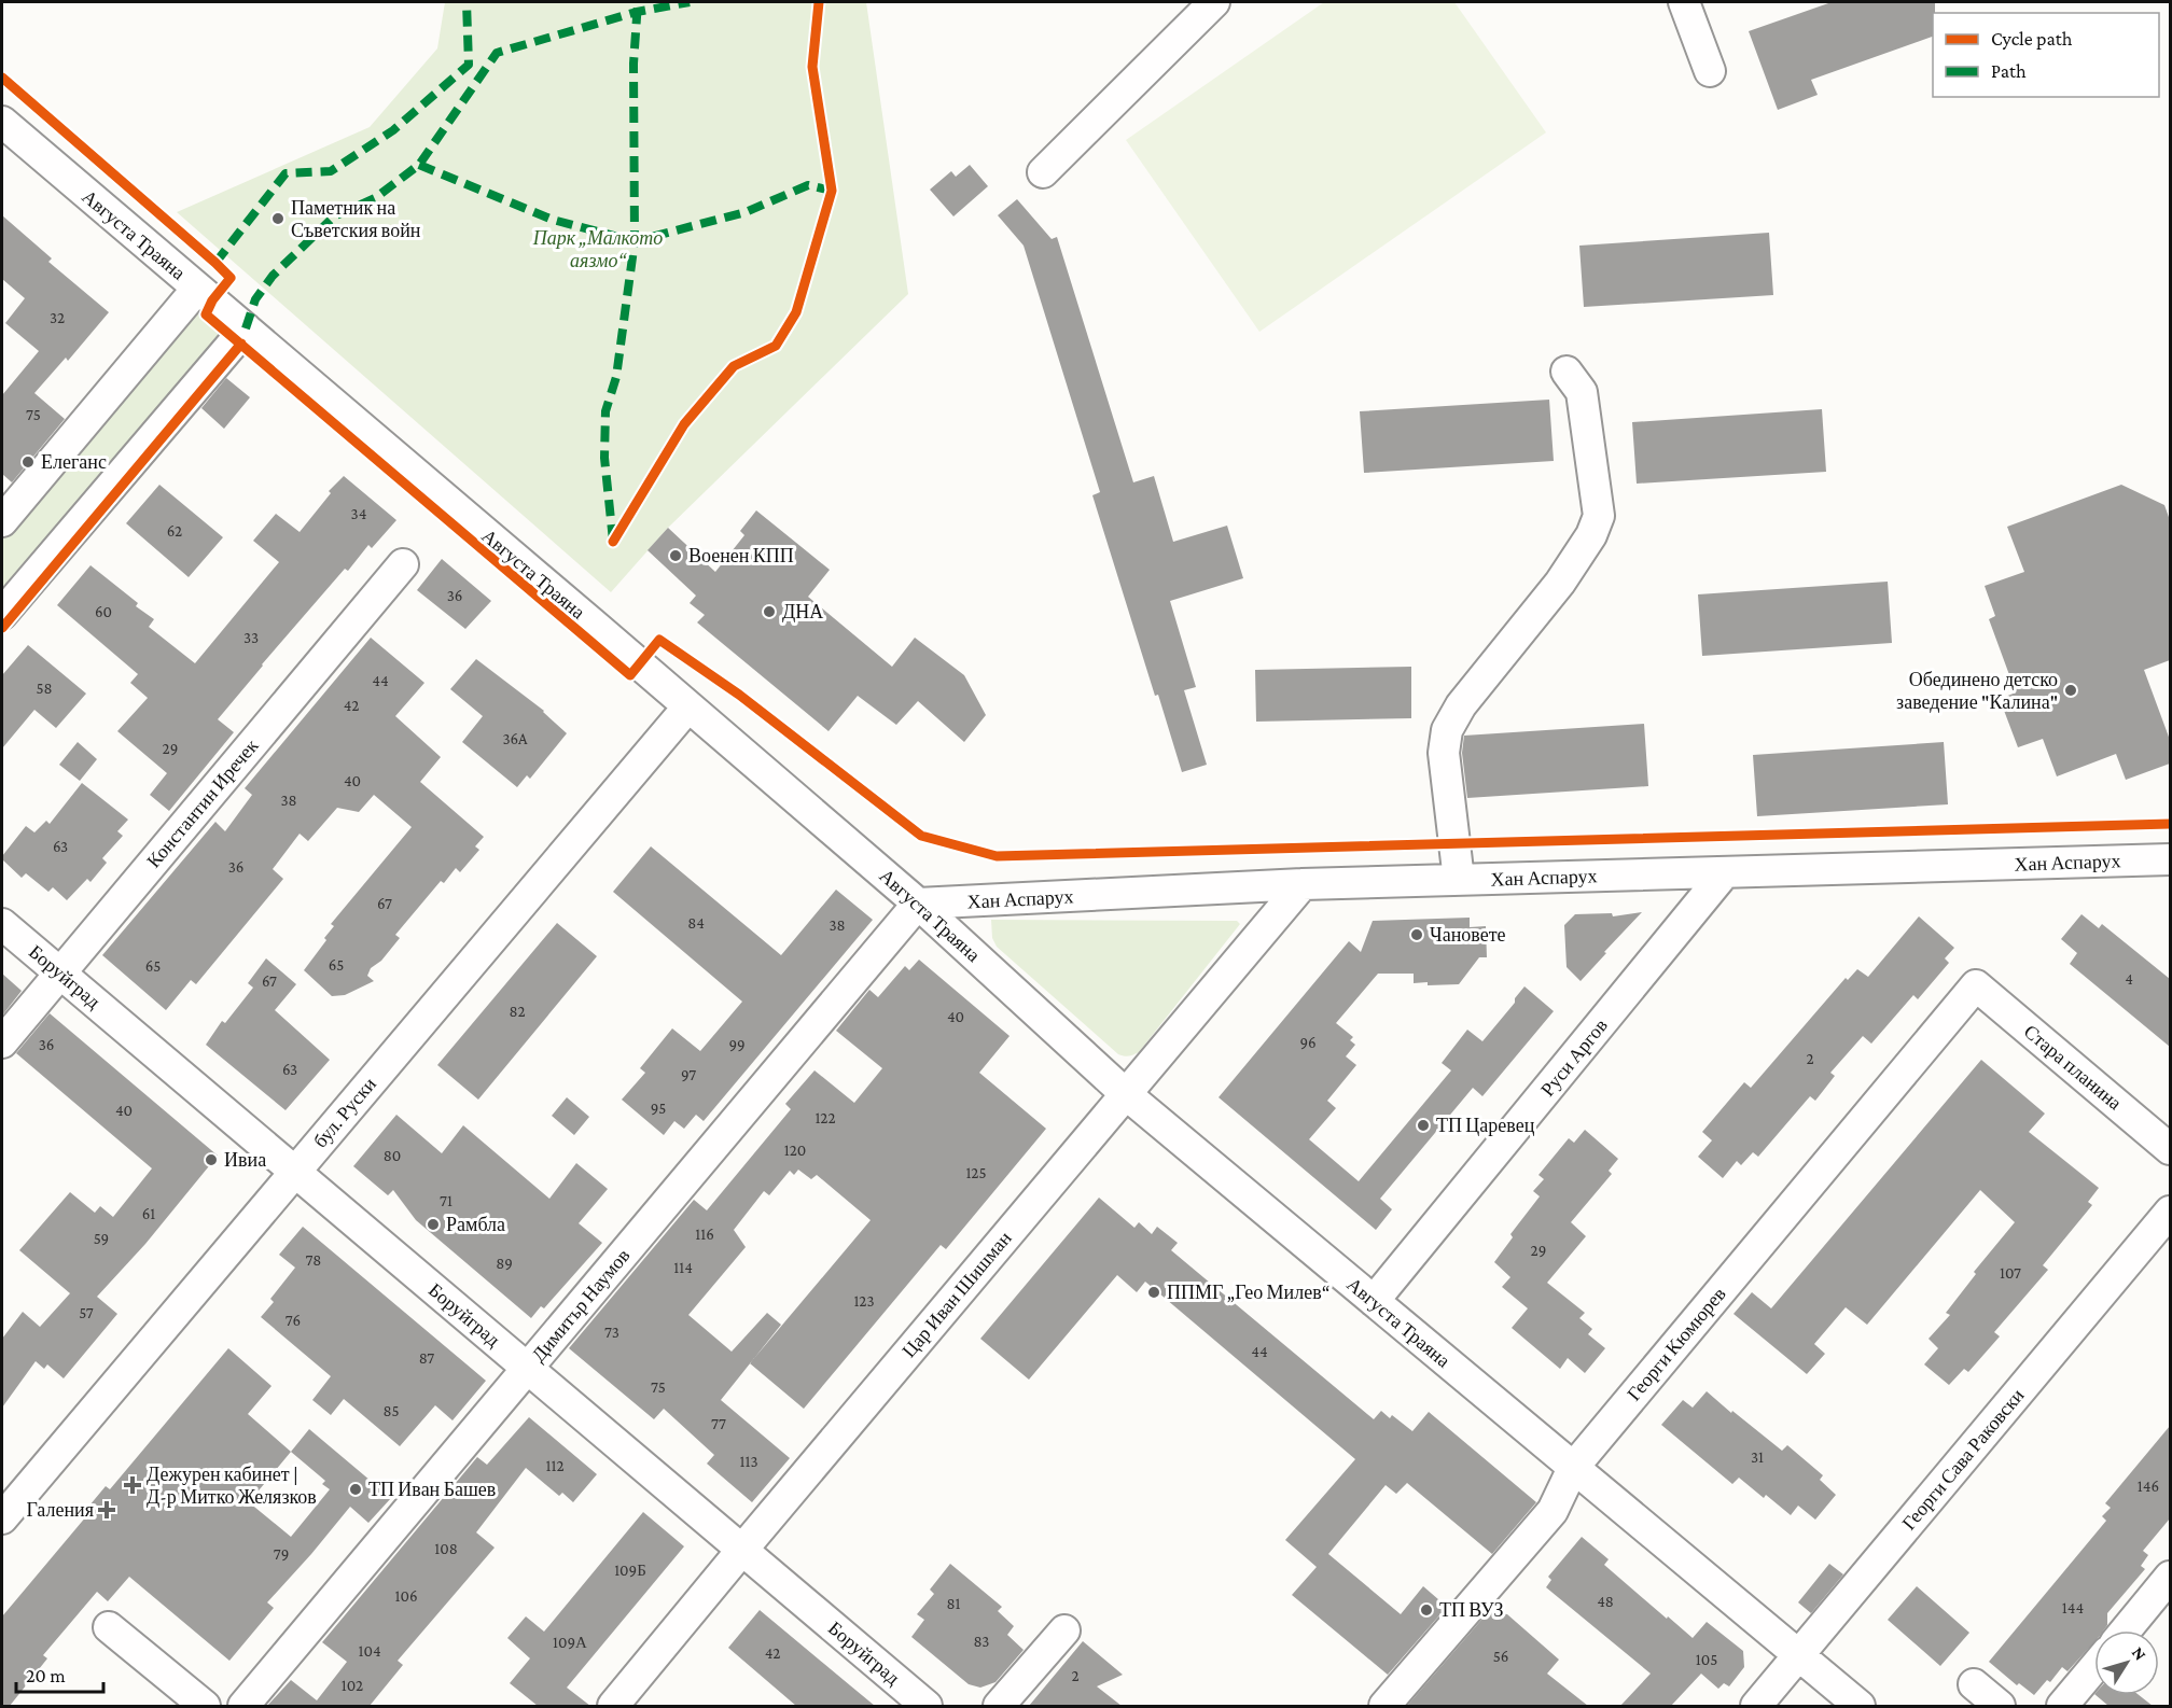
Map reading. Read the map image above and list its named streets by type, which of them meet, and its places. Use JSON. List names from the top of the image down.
{
  "streets": {
    "street": [
      "Августа Траяна",
      "Константин Иречек",
      "Хан Аспарух",
      "Боруйград",
      "Руси Аргов",
      "Стара планина",
      "бул. Руски",
      "Цар Иван Шишман",
      "Димитър Наумов",
      "Георги Кюмюрев",
      "Георги Сава Раковски"
    ]
  },
  "crossings": [
    ["Августа Траяна", "Хан Аспарух"],
    ["Августа Траяна", "Руси Аргов"],
    ["Августа Траяна", "бул. Руски"],
    ["Августа Траяна", "Цар Иван Шишман"],
    ["Августа Траяна", "Димитър Наумов"],
    ["Августа Траяна", "Георги Кюмюрев"],
    ["Августа Траяна", "Георги Сава Раковски"],
    ["Константин Иречек", "Боруйград"],
    ["Хан Аспарух", "Руси Аргов"],
    ["Хан Аспарух", "Цар Иван Шишман"],
    ["Хан Аспарух", "Димитър Наумов"],
    ["Боруйград", "бул. Руски"],
    ["Боруйград", "Цар Иван Шишман"],
    ["Боруйград", "Димитър Наумов"],
    ["Стара планина", "Георги Кюмюрев"]
  ],
  "parks": ["Парк „Малкото аязмо“"],
  "places": {
    "other": [
      "Паметник на Съветския войн",
      "Елеганс",
      "Военен КПП",
      "ДНА",
      "Обединено детско заведение \"Калина\"",
      "Чановете",
      "ТП Царевец",
      "Ивиа",
      "Рамбла",
      "ППМГ „Гео Милев“",
      "ТП Иван Башев",
      "ТП ВУЗ"
    ],
    "health": ["Дежурен кабинет | Д-р Митко Желязков", "Галения"]
  },
  "house_numbers": [
    "32",
    "75",
    "34",
    "62",
    "36",
    "60",
    "33",
    "44",
    "58",
    "42",
    "36A",
    "29",
    "40",
    "38",
    "63",
    "36",
    "67",
    "84",
    "38",
    "65",
    "65",
    "4",
    "67",
    "82",
    "40",
    "96",
    "36",
    "99",
    "2",
    "63",
    "97",
    "95",
    "40",
    "122",
    "120",
    "80",
    "125",
    "71",
    "61",
    "116",
    "59",
    "29",
    "78",
    "89",
    "114",
    "107",
    "123",
    "57",
    "76",
    "73",
    "44",
    "87",
    "75",
    "85",
    "77",
    "31",
    "113",
    "112",
    "146",
    "108",
    "79",
    "109Б",
    "106",
    "48",
    "81",
    "144",
    "83",
    "109А",
    "104",
    "42",
    "56",
    "105",
    "2",
    "102"
  ],
  "legend": ["Cycle path", "Path"],
  "scale_bar": "20 m",
  "north": "top right"
}
